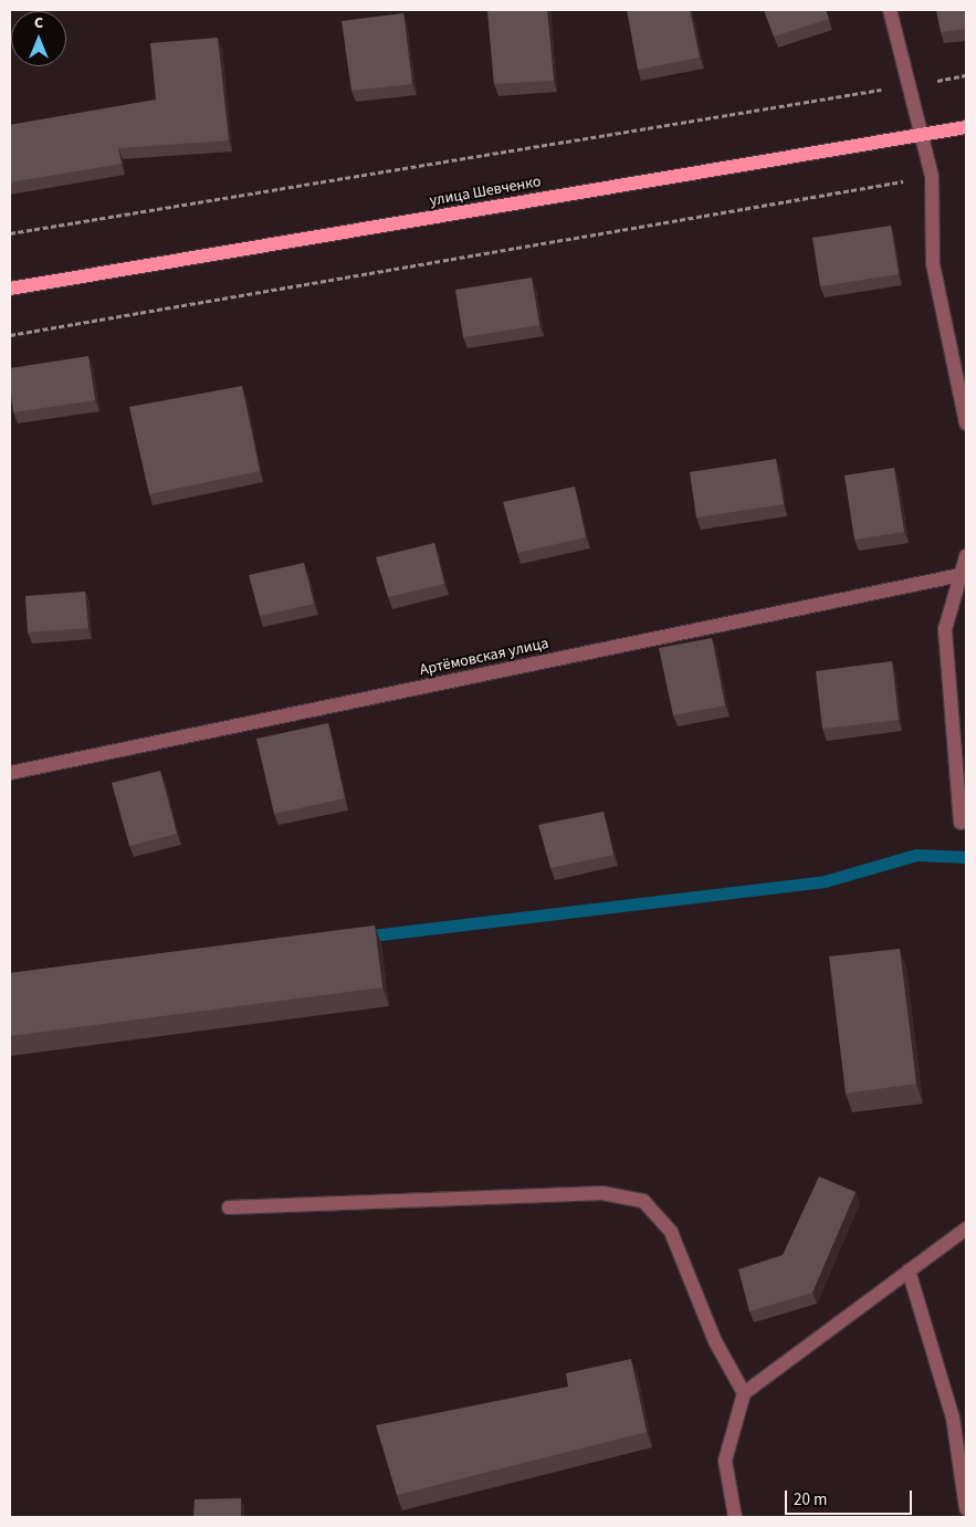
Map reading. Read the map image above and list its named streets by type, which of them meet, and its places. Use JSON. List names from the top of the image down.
{
  "streets": {
    "main road": ["улица Шевченко"],
    "street": ["Артёмовская улица"]
  },
  "scale_bar": "20 m",
  "north": "top"
}
